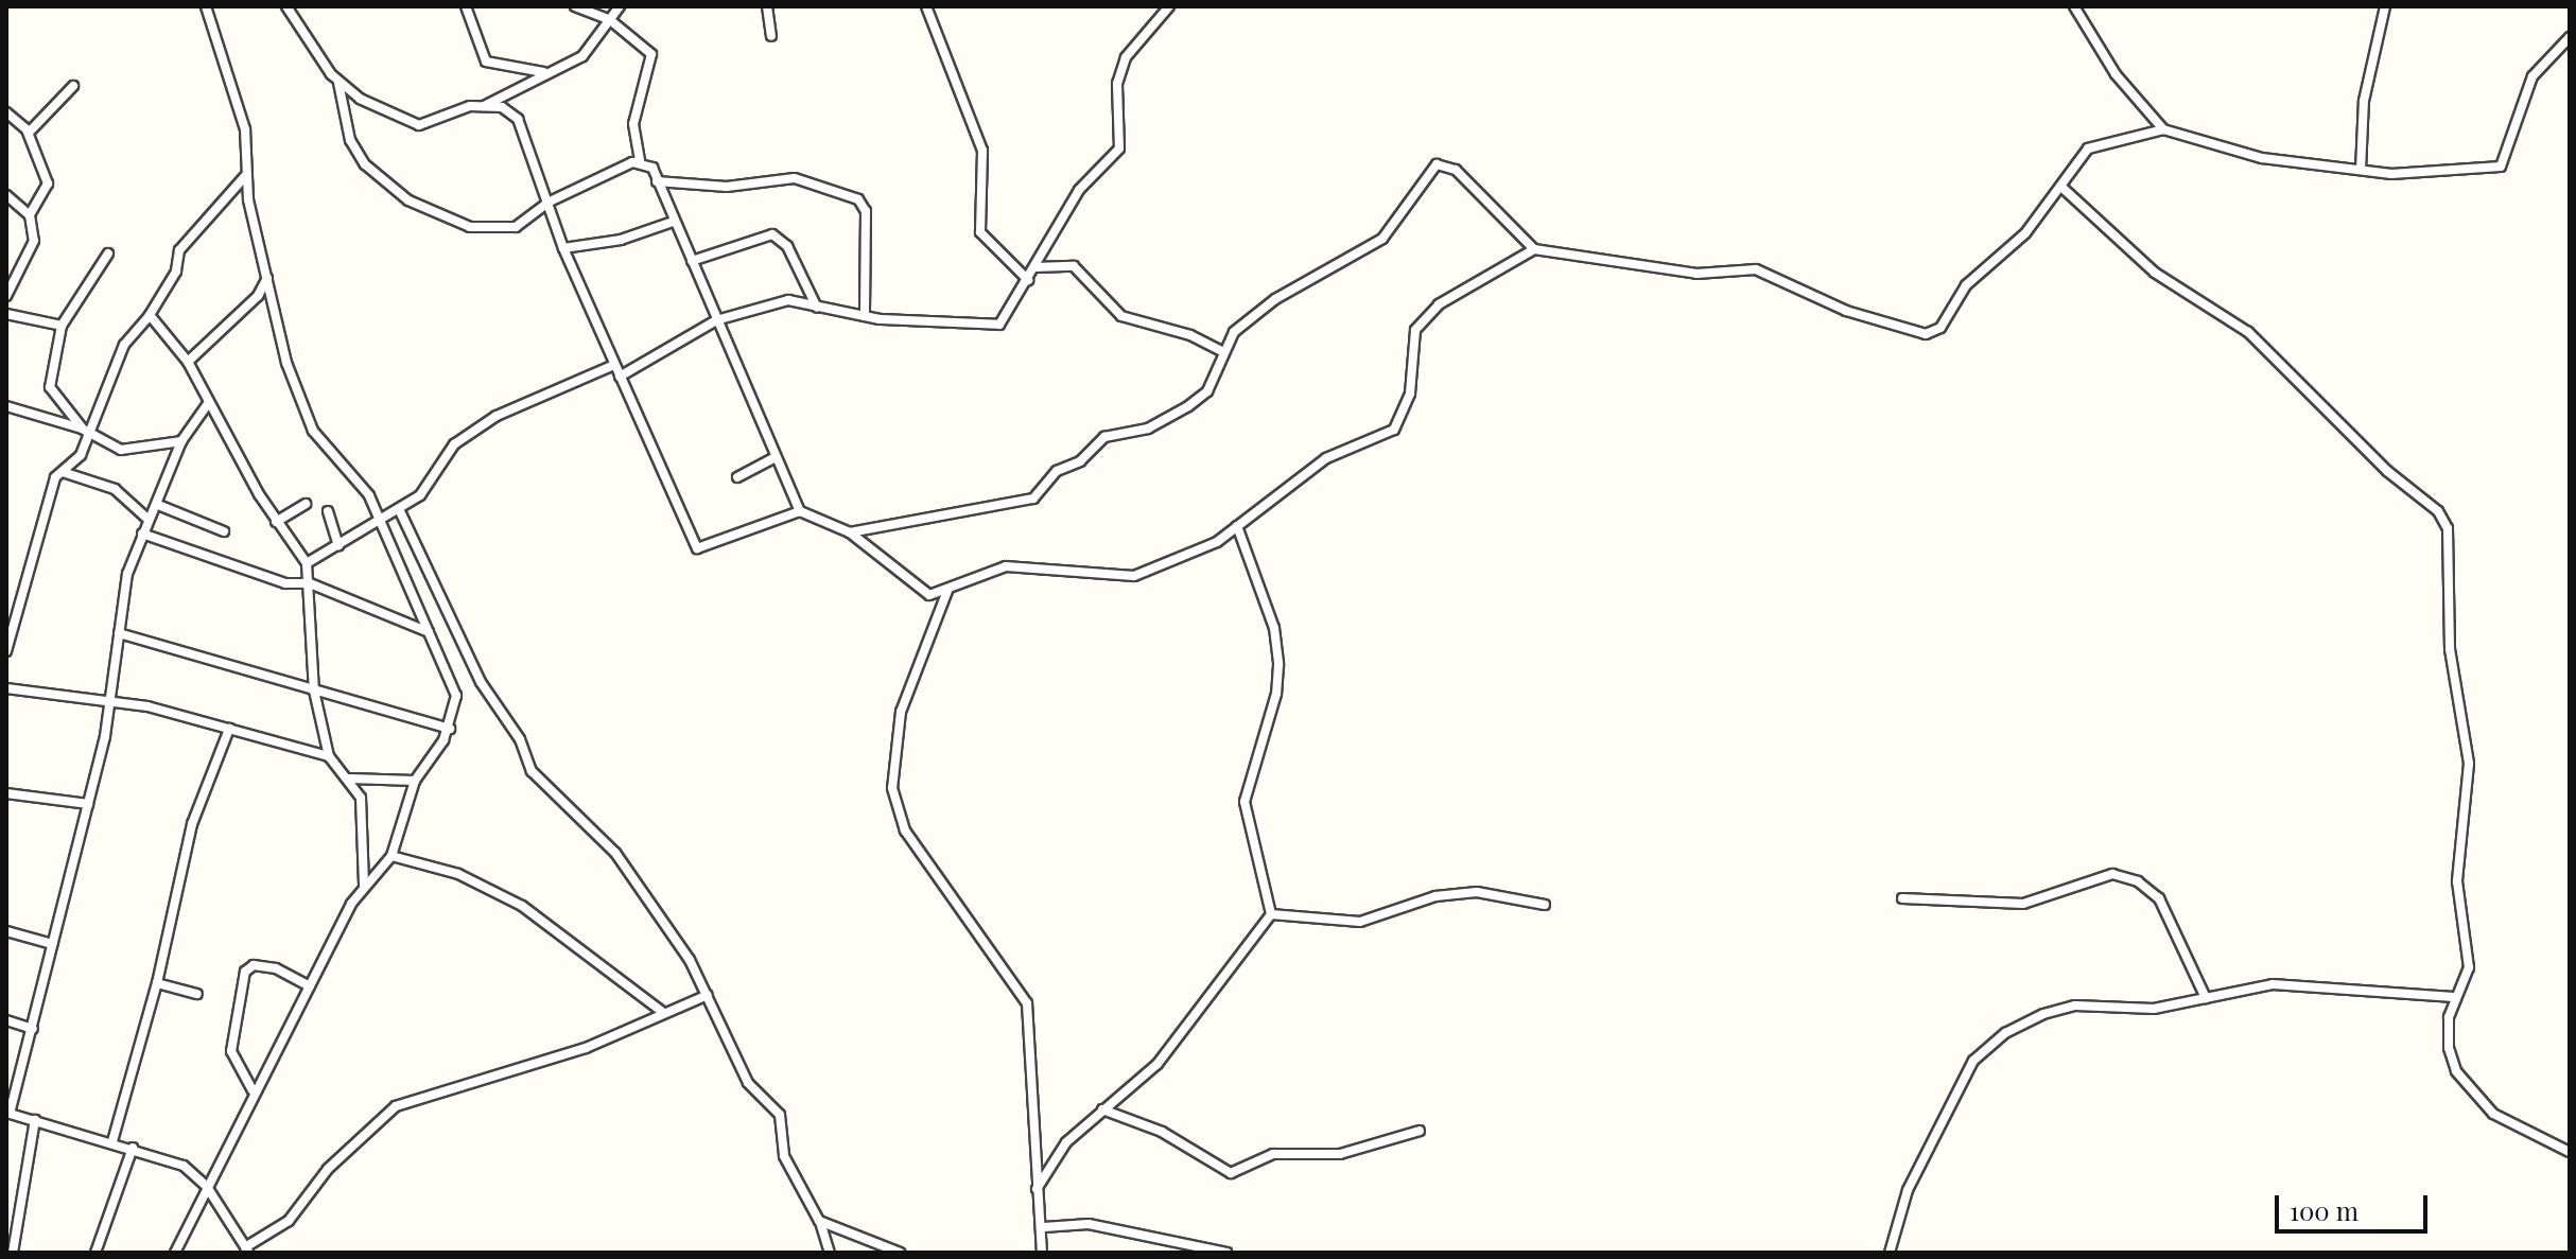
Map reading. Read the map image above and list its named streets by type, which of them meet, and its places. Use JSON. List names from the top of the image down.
{
  "scale_bar": "100 m"
}
